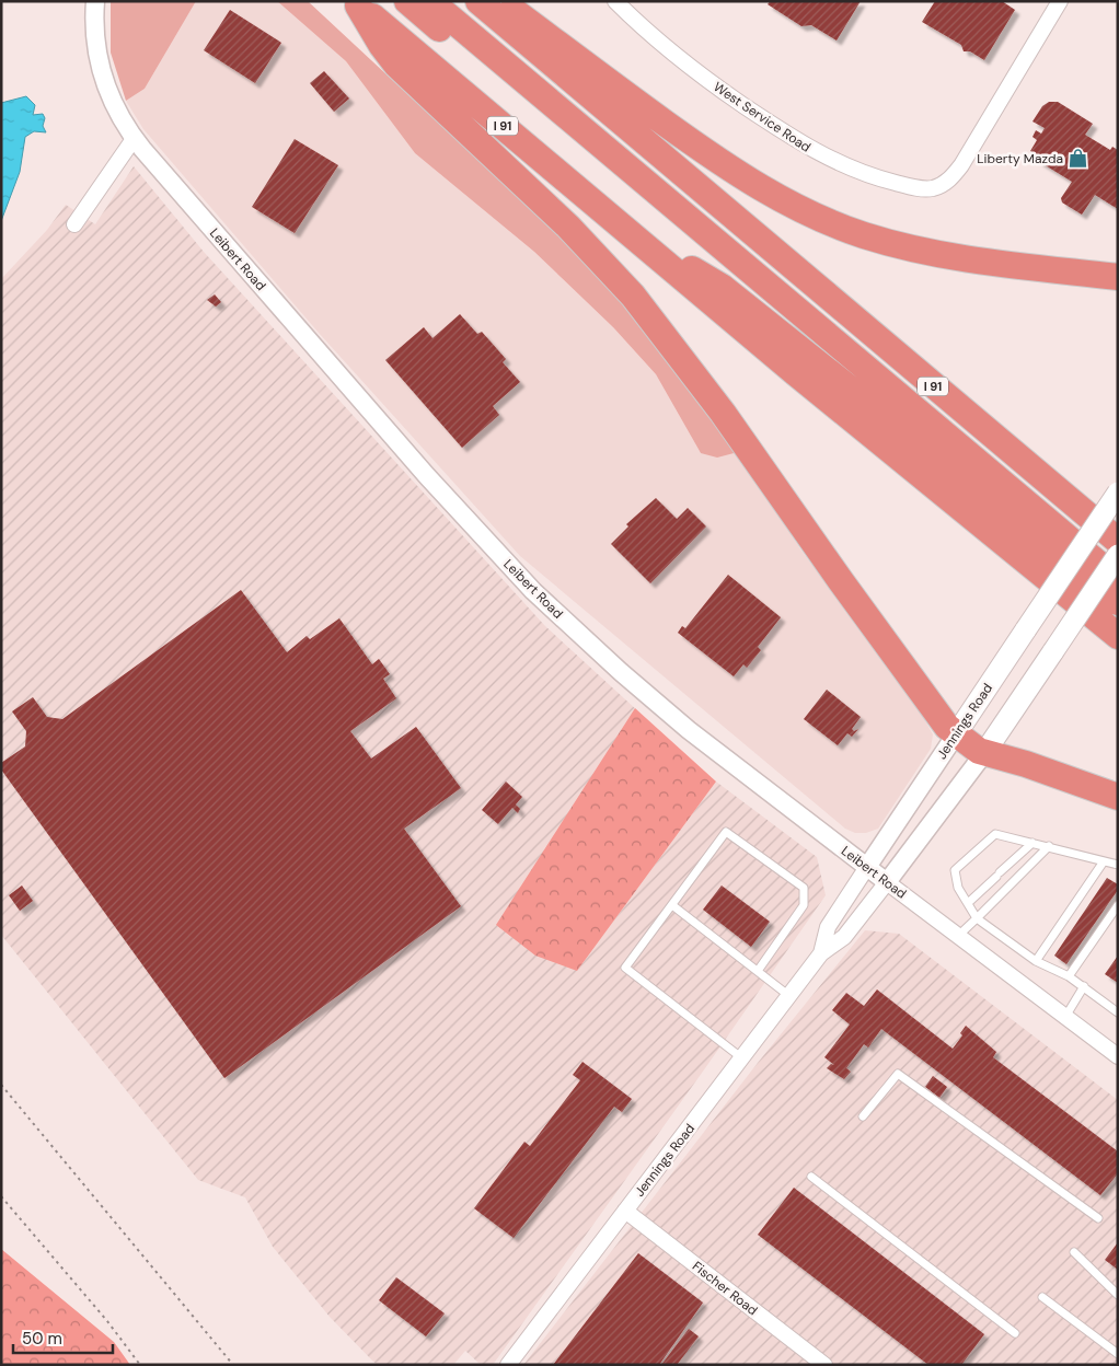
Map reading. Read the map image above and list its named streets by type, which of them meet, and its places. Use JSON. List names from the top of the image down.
{
  "streets": {
    "highway": ["I 91"],
    "main road": ["Jennings Road"],
    "street": ["West Service Road", "Leibert Road", "Fischer Road"]
  },
  "crossings": [
    ["Leibert Road", "Jennings Road"],
    ["Jennings Road", "Fischer Road"]
  ],
  "places": {
    "shop": ["Liberty Mazda"]
  },
  "scale_bar": "50 m"
}
